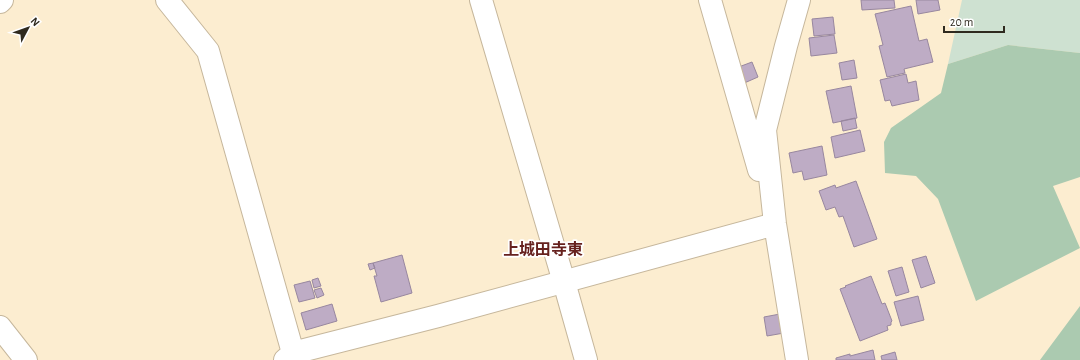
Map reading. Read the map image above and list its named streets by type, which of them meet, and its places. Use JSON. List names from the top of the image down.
{
  "districts": ["上城田寺東"],
  "scale_bar": "20 m",
  "north": "top right"
}
